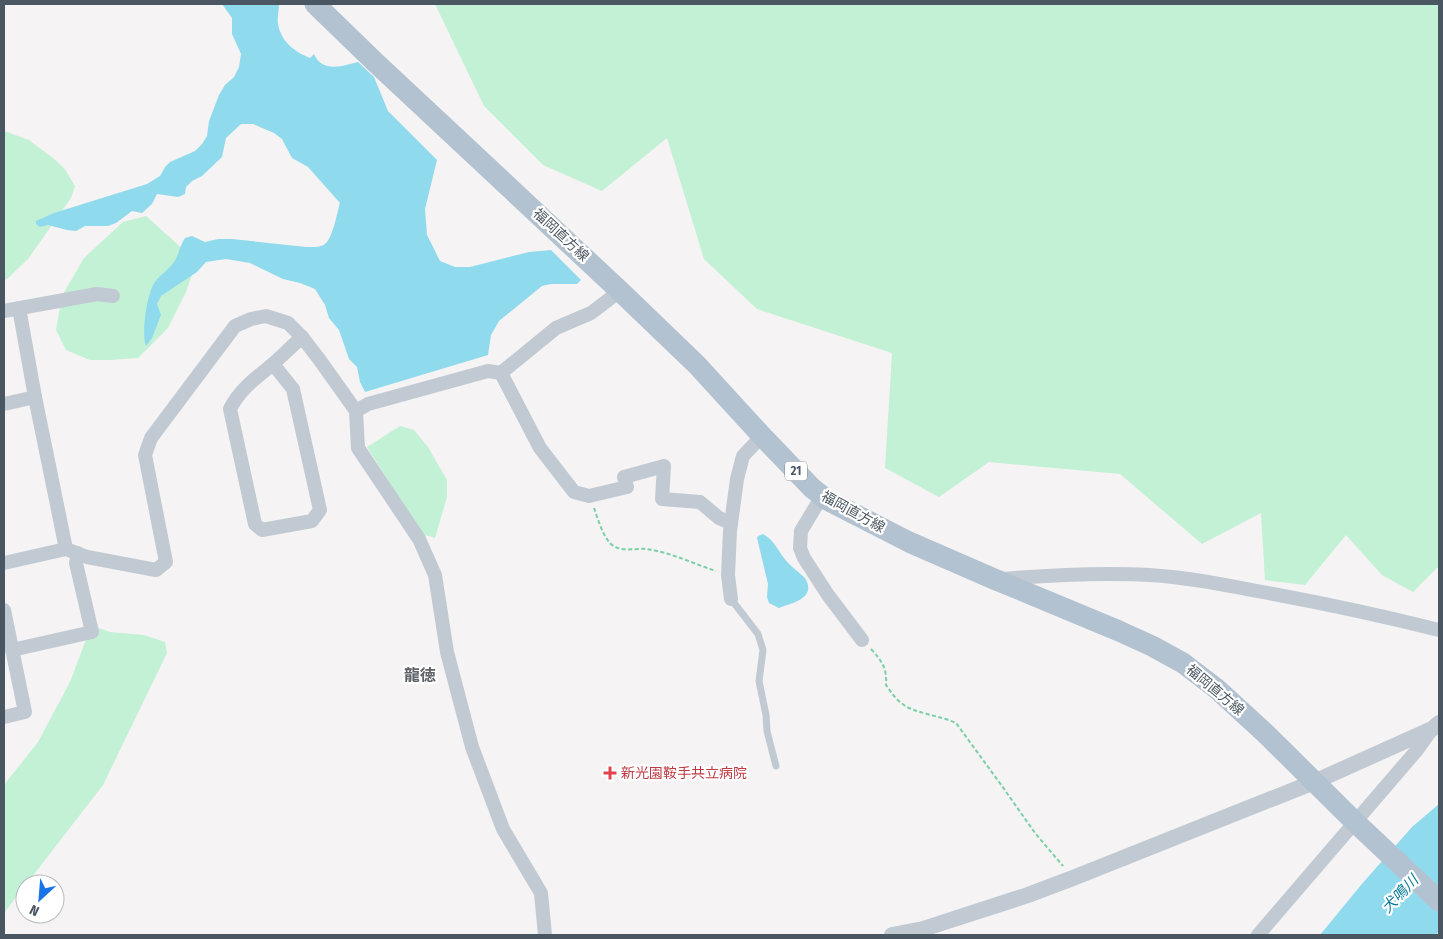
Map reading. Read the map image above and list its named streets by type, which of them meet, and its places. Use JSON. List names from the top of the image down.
{
  "streets": {
    "main road": ["福岡直方線", "21"]
  },
  "districts": ["龍徳"],
  "water": ["犬鳴川"],
  "places": {
    "health": ["新光園鞍手共立病院"]
  },
  "north": "bottom left"
}
